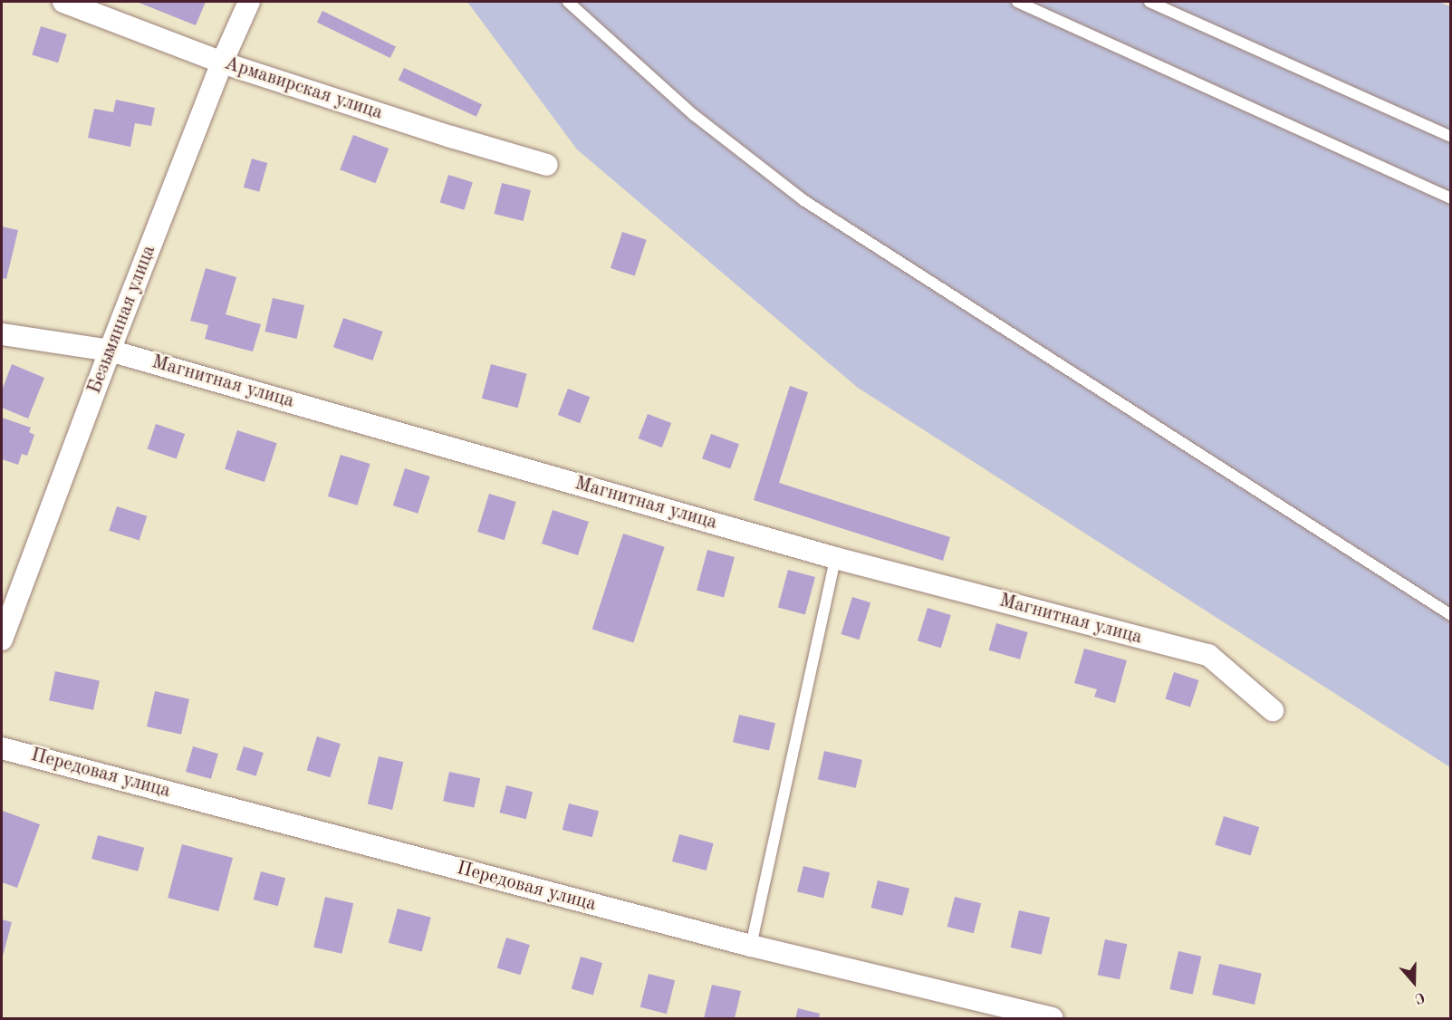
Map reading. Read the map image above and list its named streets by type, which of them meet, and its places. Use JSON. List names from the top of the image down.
{
  "streets": {
    "street": [
      "Армавирская улица",
      "Безымянная улица",
      "Магнитная улица",
      "Передовая улица"
    ]
  },
  "crossings": [
    ["Армавирская улица", "Безымянная улица"],
    ["Безымянная улица", "Магнитная улица"]
  ],
  "north": "bottom"
}
